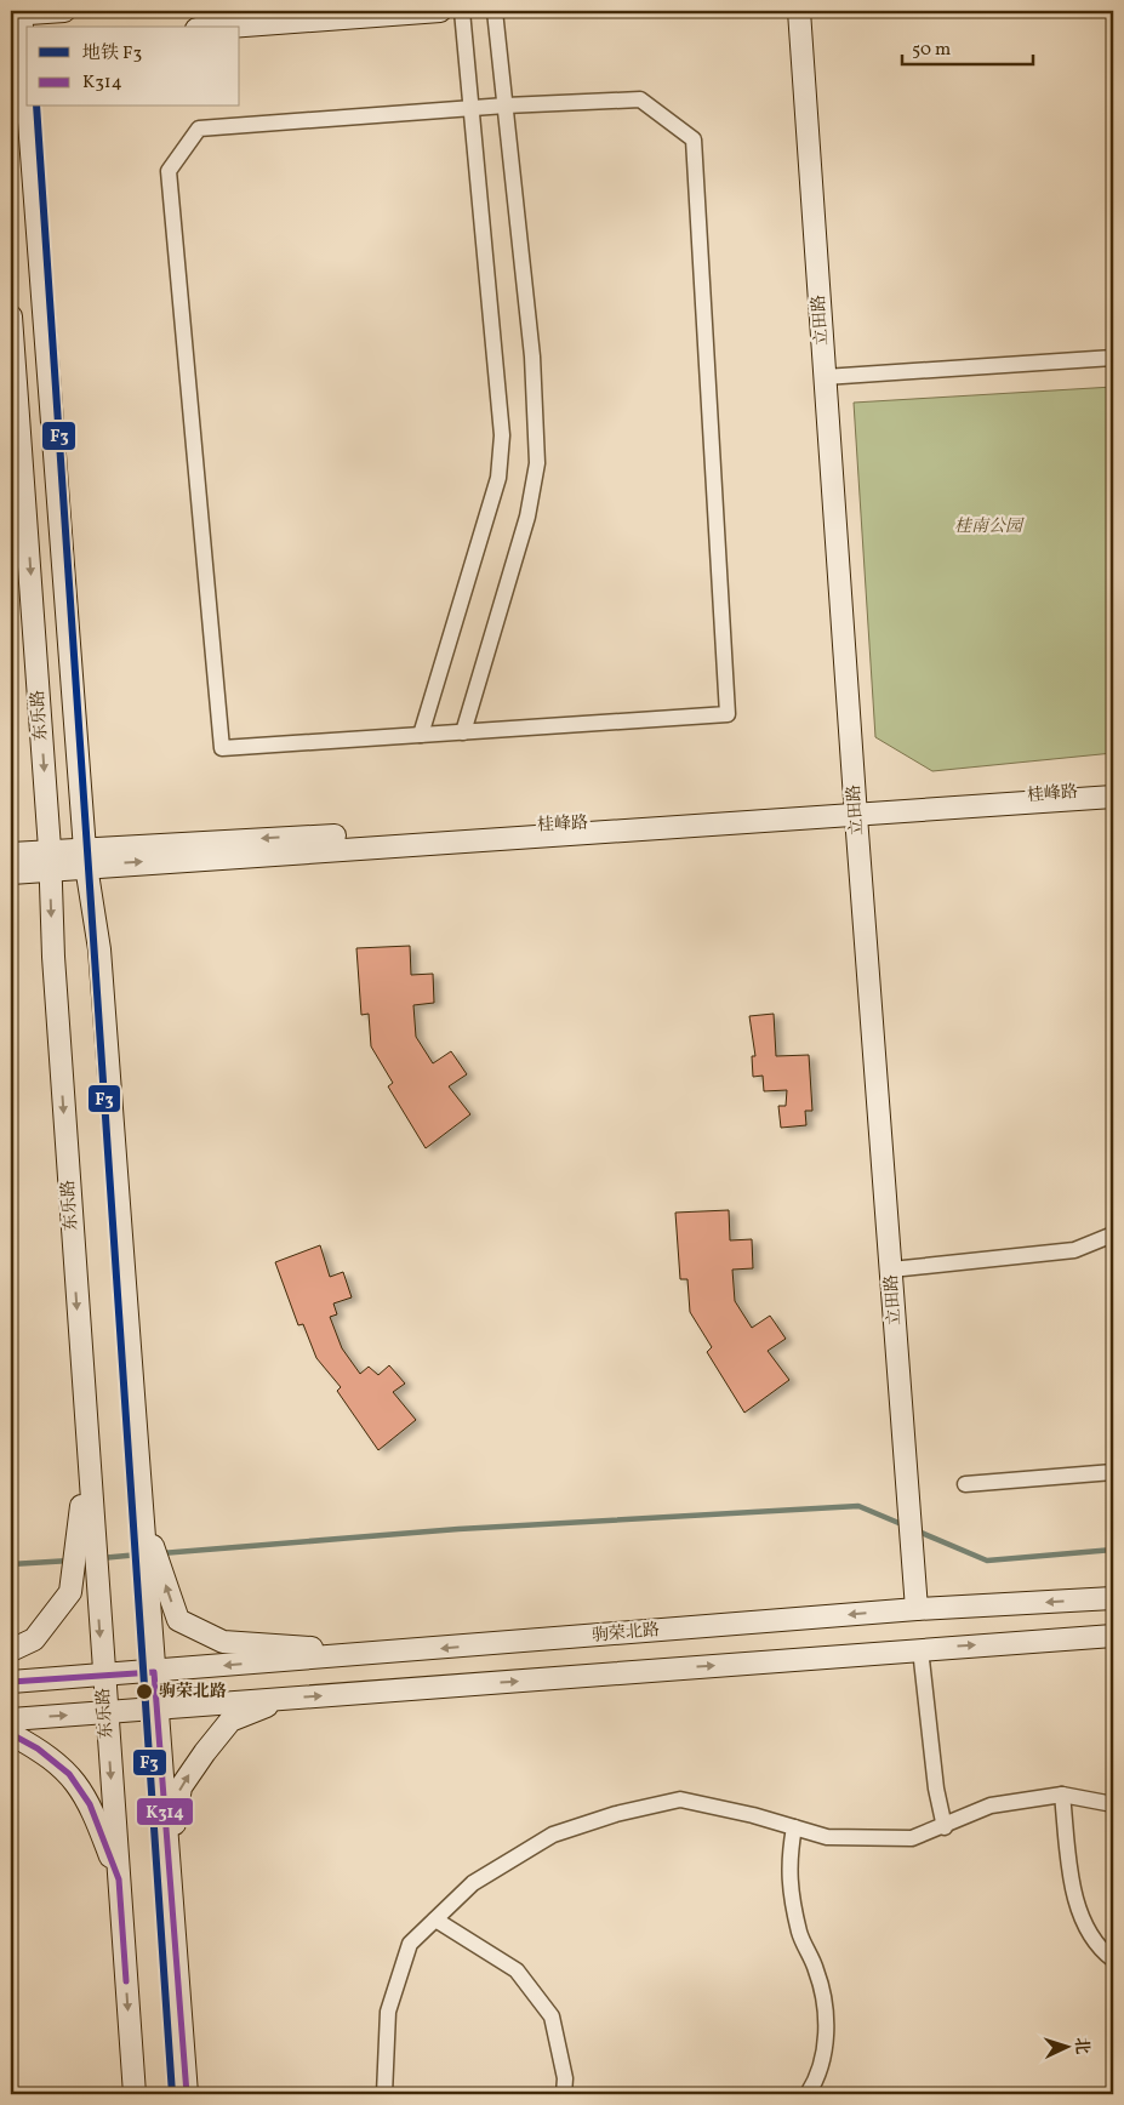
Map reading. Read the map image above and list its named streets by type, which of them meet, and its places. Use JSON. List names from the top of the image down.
{
  "streets": {
    "main road": [
      "立田路",
      "东乐路",
      "桂峰路",
      "驹荣北路"
    ]
  },
  "crossings": [
    ["立田路", "桂峰路"],
    ["立田路", "驹荣北路"],
    ["东乐路", "桂峰路"],
    ["东乐路", "驹荣北路"]
  ],
  "parks": ["桂南公园"],
  "places": ["驹荣北路"],
  "lines": ["metro line F3", "transit line K314"],
  "legend": ["地铁 F3", "K314"],
  "scale_bar": "50 m",
  "north": "right"
}
